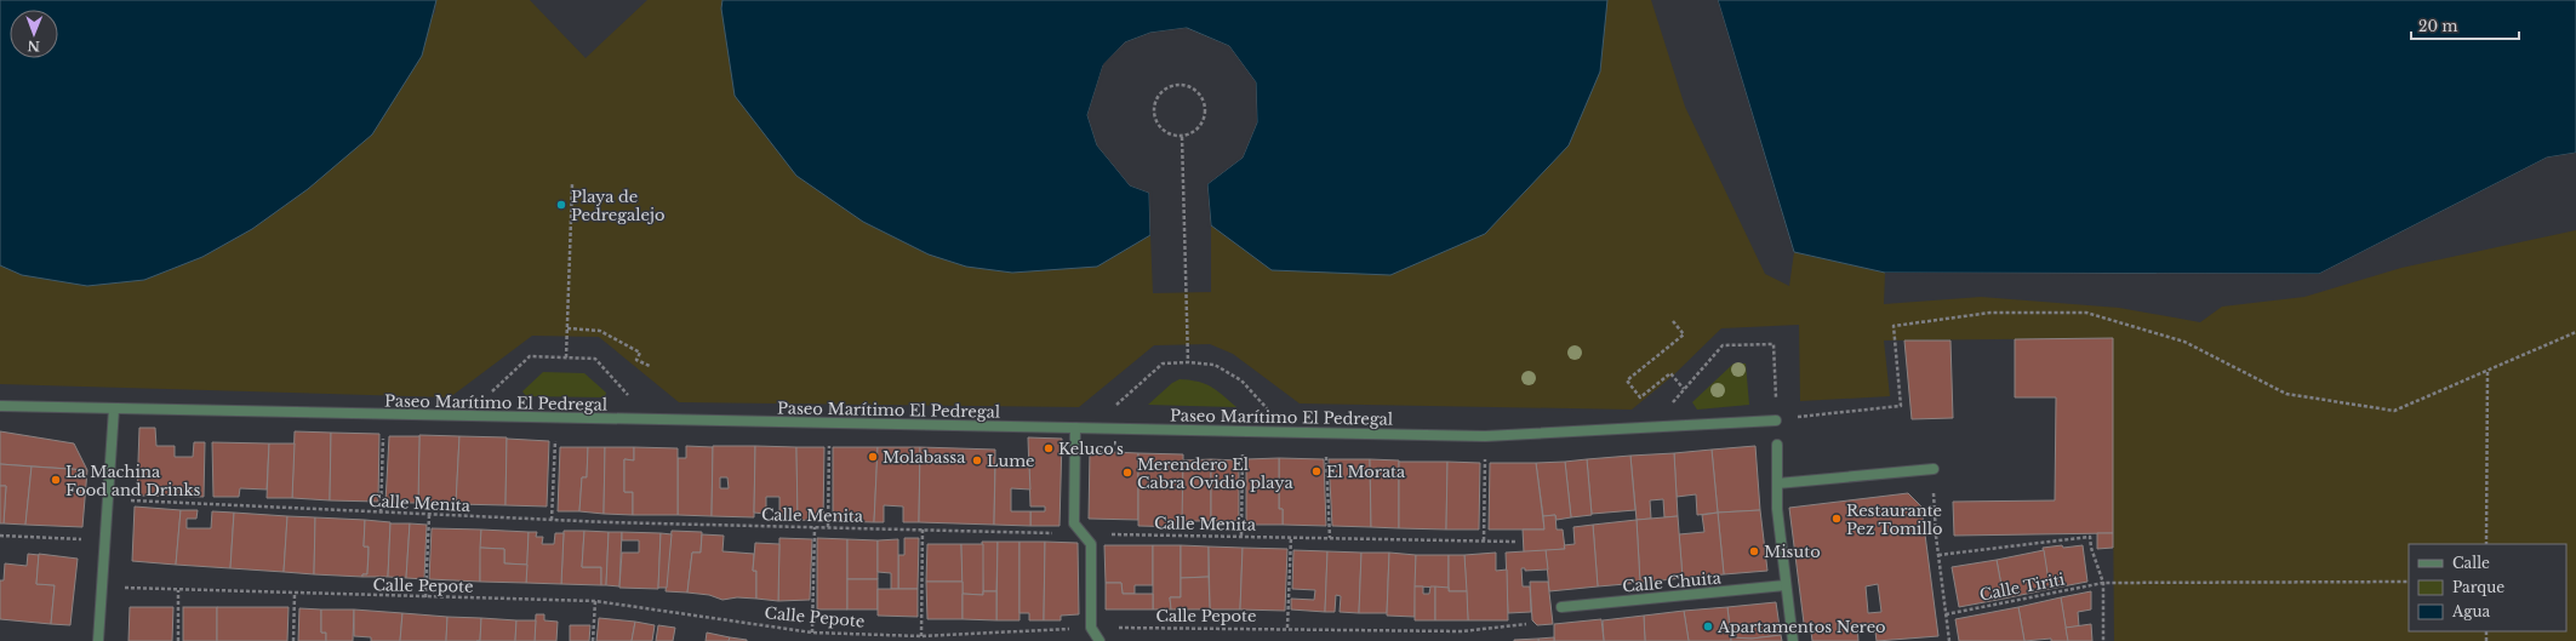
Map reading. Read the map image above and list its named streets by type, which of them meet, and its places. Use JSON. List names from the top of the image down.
{
  "streets": {
    "street": ["Paseo Marítimo El Pedregal", "Calle Chuita"],
    "path": ["Calle Menita", "Calle Pepote", "Calle Tiriti"]
  },
  "places": [
    "Playa de Pedregalejo",
    "Keluco's",
    "Molabassa",
    "Lume",
    "El Morata",
    "Merendero El Cabra Ovidio playa",
    "La Machina Food and Drinks",
    "Restaurante Pez Tomillo",
    "Misuto",
    "Apartamentos Nereo"
  ],
  "legend": ["Calle", "Parque", "Agua"],
  "scale_bar": "20 m",
  "north": "bottom"
}
